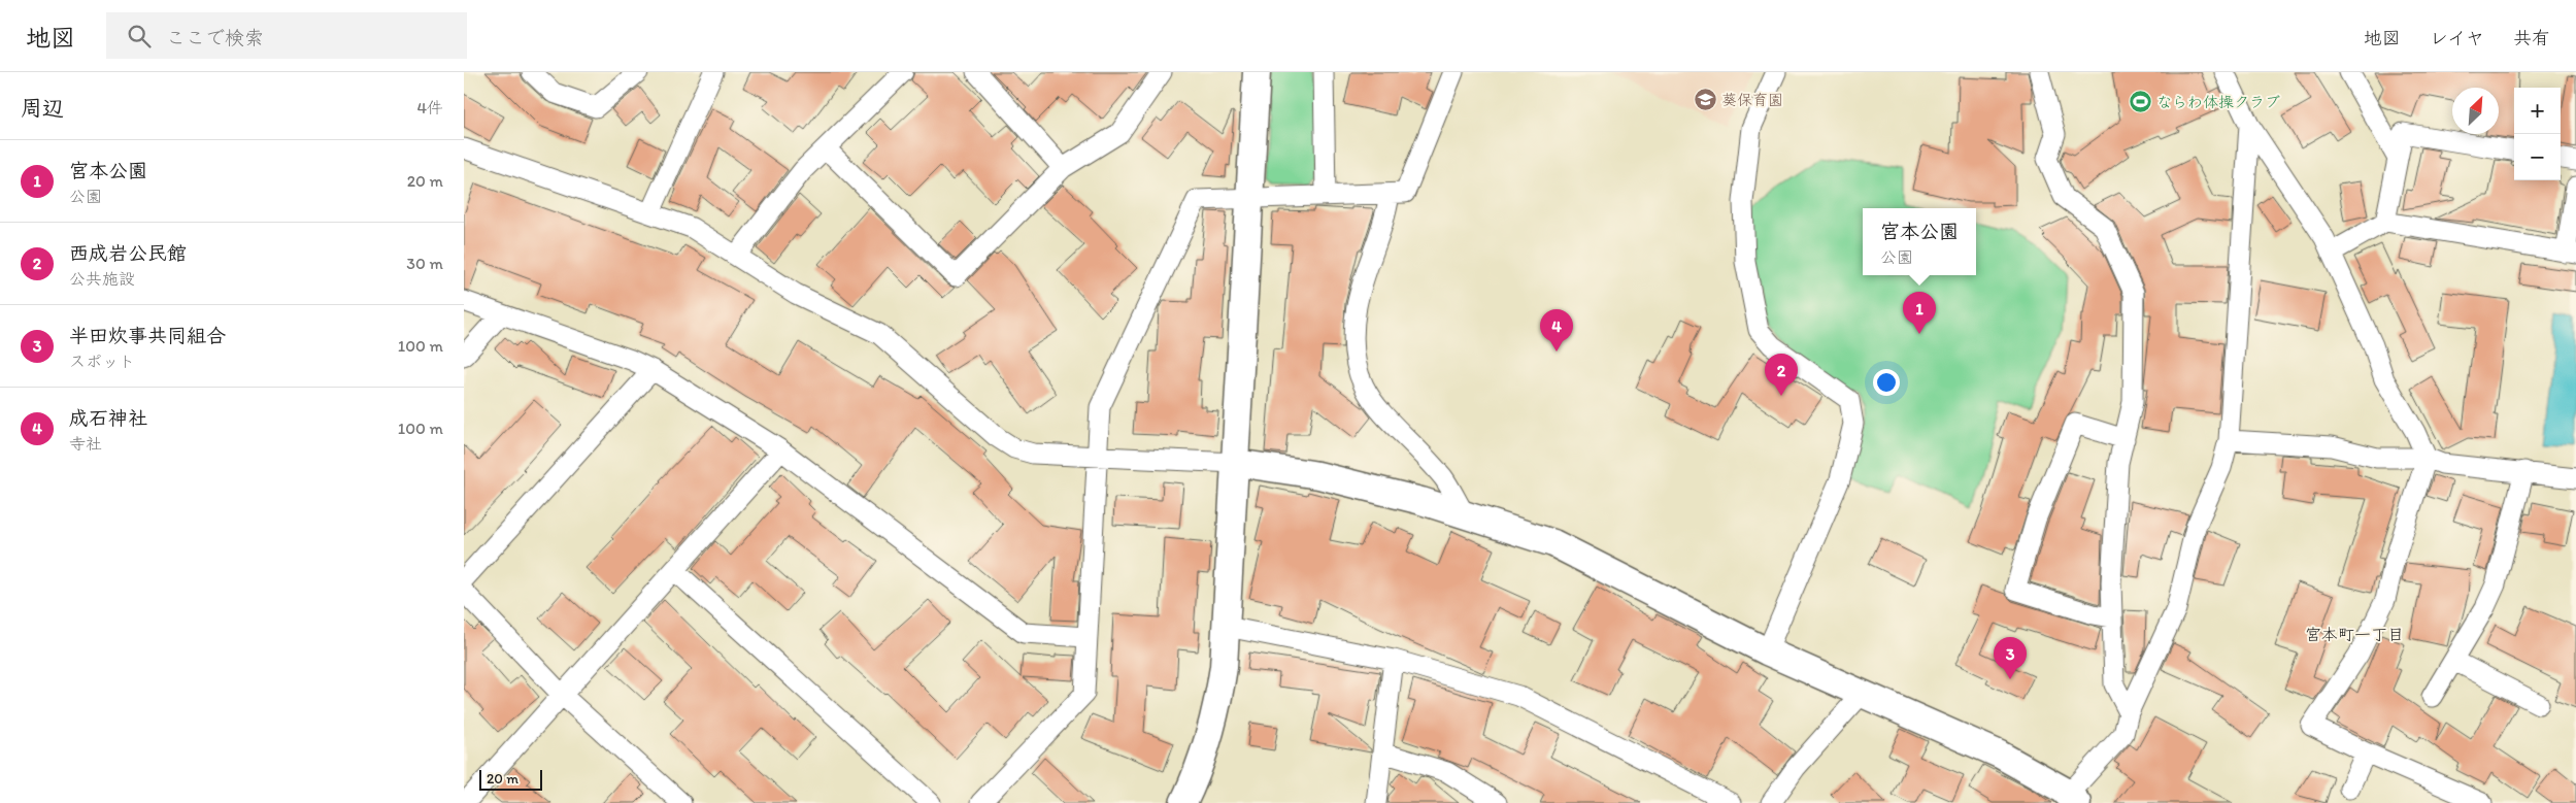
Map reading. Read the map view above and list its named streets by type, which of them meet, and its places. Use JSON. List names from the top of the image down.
{
  "districts": ["宮本町一丁目"],
  "places": {
    "school or university": ["葵保育園"],
    "sports": ["ならわ体操クラブ"]
  },
  "scale_bar": "20 m",
  "north": "top right",
  "page": {
    "header": "地図",
    "search": "ここで検索",
    "nav": ["地図", "レイヤ", "共有"],
    "heading": ["周辺", "4件"],
    "map_buttons": ["+", "−"],
    "list": [
      {
        "mark": "1",
        "name": "宮本公園",
        "note": "公園",
        "value": "20 m"
      },
      {
        "mark": "2",
        "name": "西成岩公民館",
        "note": "公共施設",
        "value": "30 m"
      },
      {
        "mark": "3",
        "name": "半田炊事共同組合",
        "note": "スポット",
        "value": "100 m"
      },
      {
        "mark": "4",
        "name": "成石神社",
        "note": "寺社",
        "value": "100 m"
      }
    ],
    "popup": ["宮本公園", "公園"],
    "pins": [
      "1",
      "4",
      "2",
      "3"
    ],
    "scale": "20 m"
  }
}
